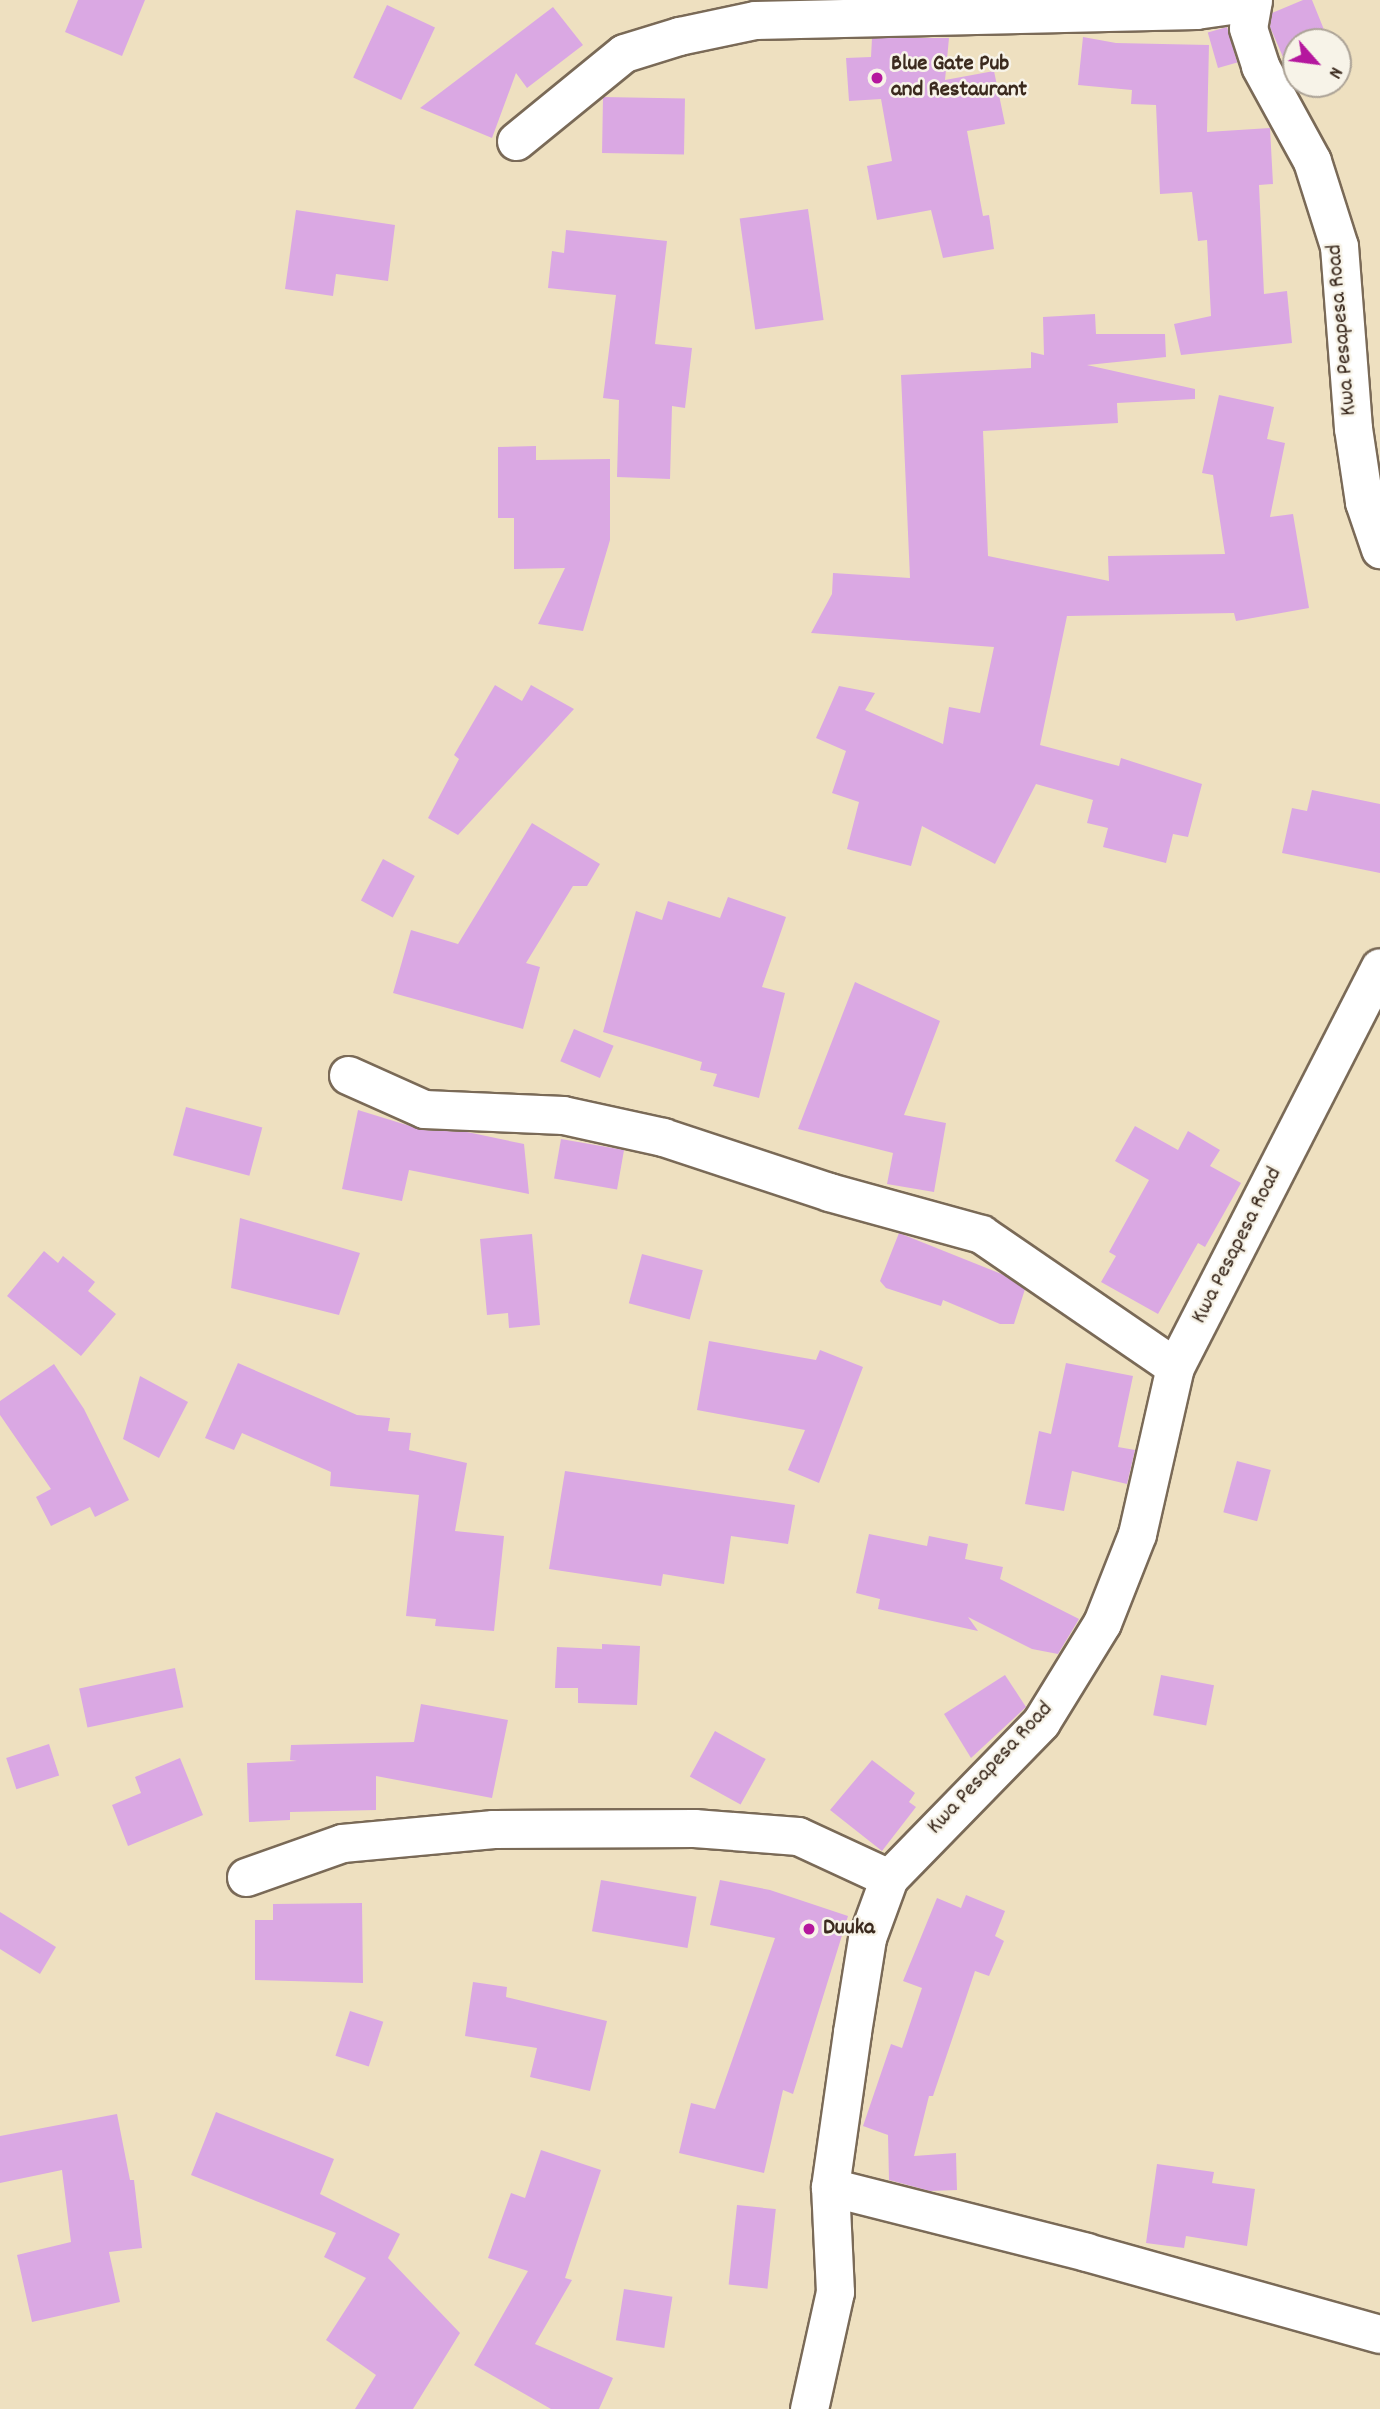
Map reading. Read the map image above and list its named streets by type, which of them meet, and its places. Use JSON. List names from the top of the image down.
{
  "streets": {
    "street": ["Kwa Pesapesa Road"]
  },
  "places": ["Blue Gate Pub and Restaurant", "Duuka"],
  "north": "bottom right"
}
